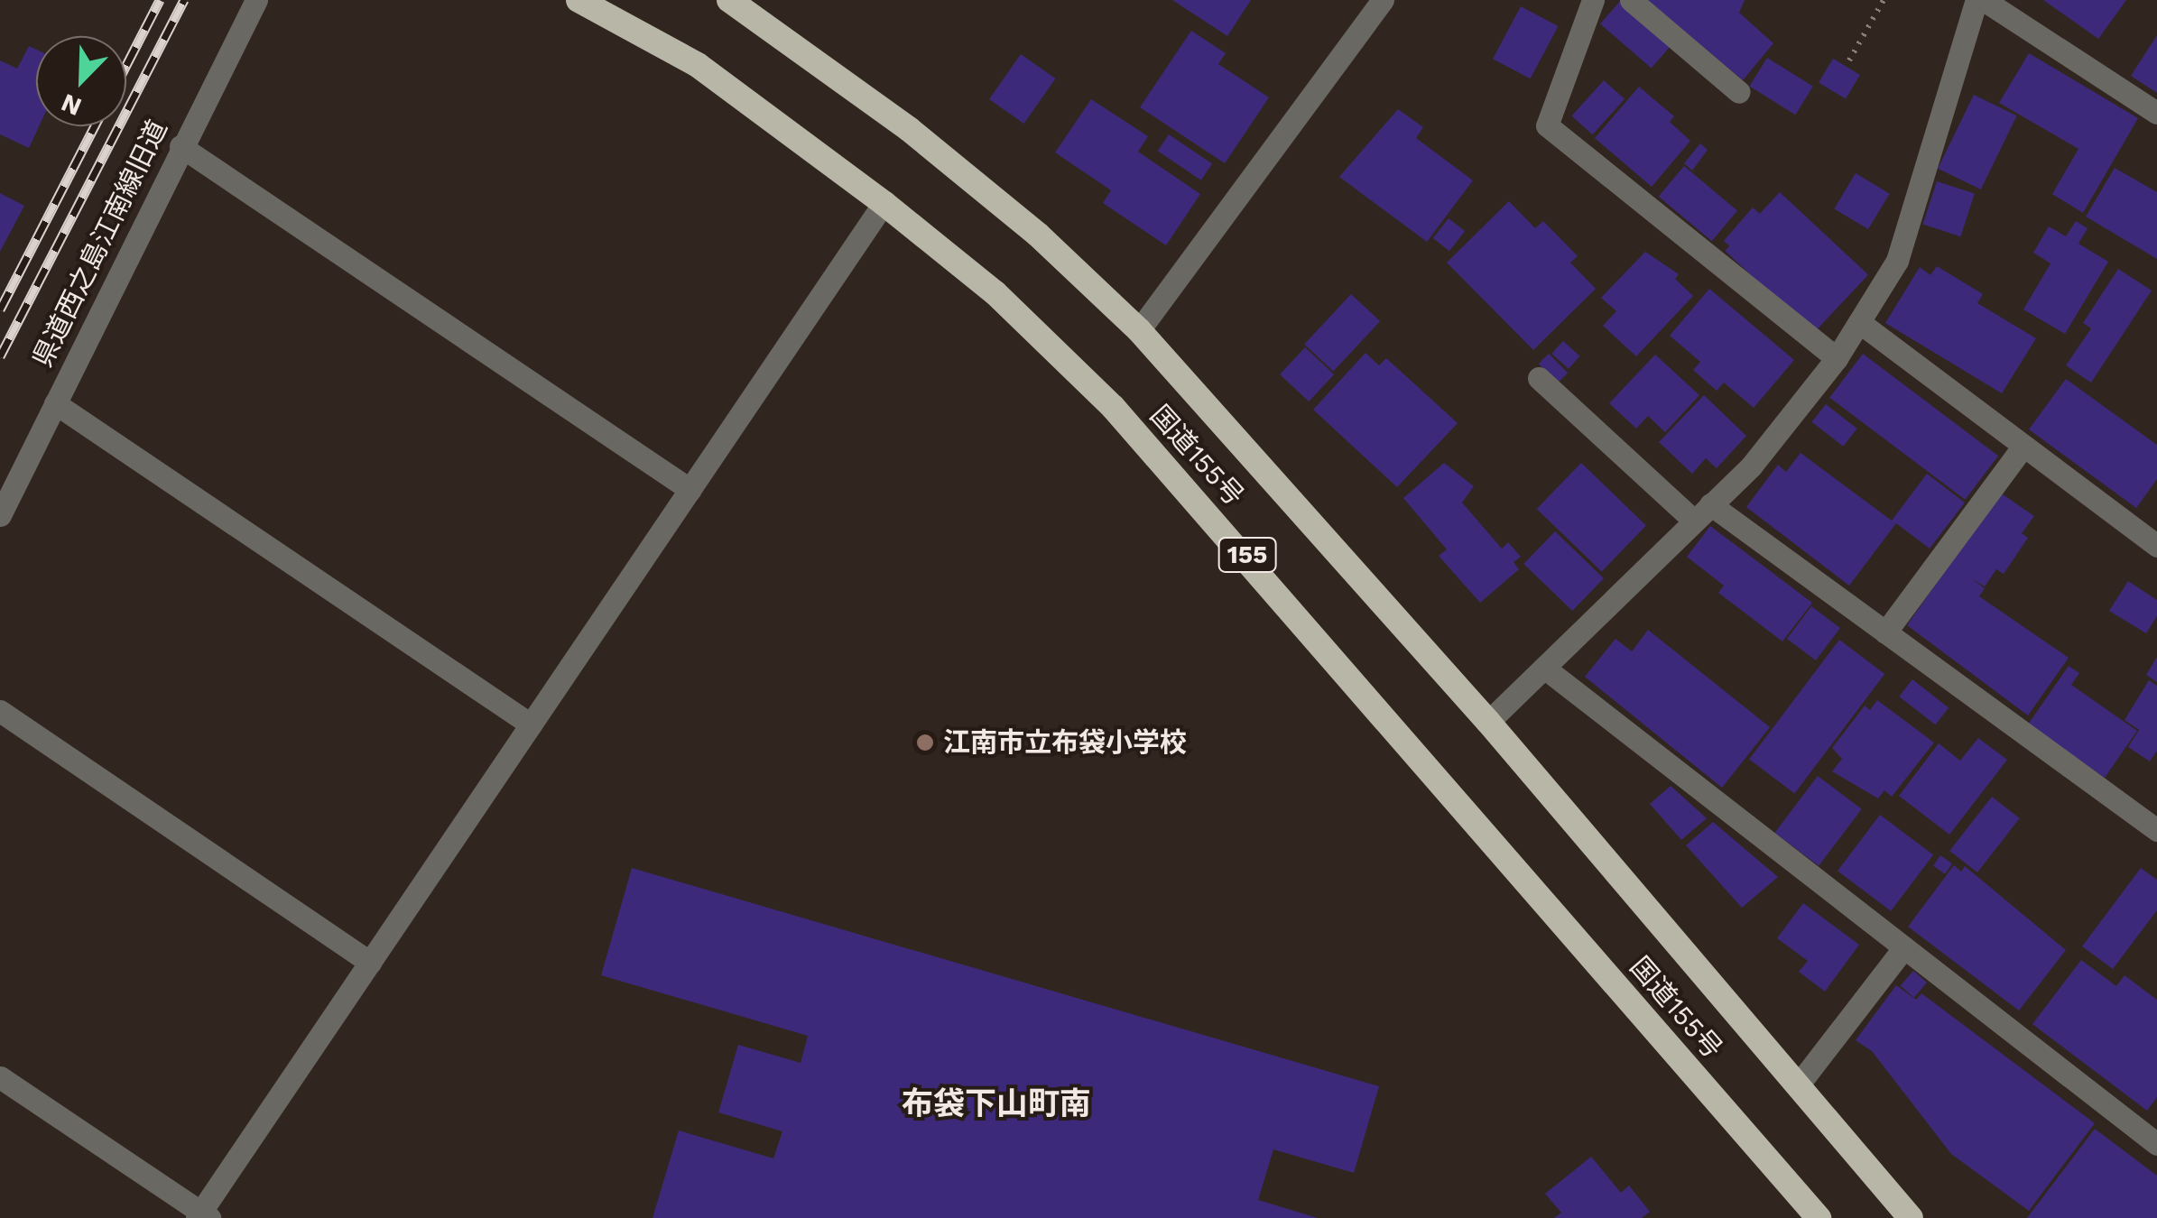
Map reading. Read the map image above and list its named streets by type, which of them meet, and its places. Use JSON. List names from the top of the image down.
{
  "streets": {
    "highway": ["国道155号", "155"],
    "street": ["県道西之島江南線旧道"]
  },
  "districts": ["布袋下山町南"],
  "places": ["江南市立布袋小学校"],
  "north": "bottom left"
}
